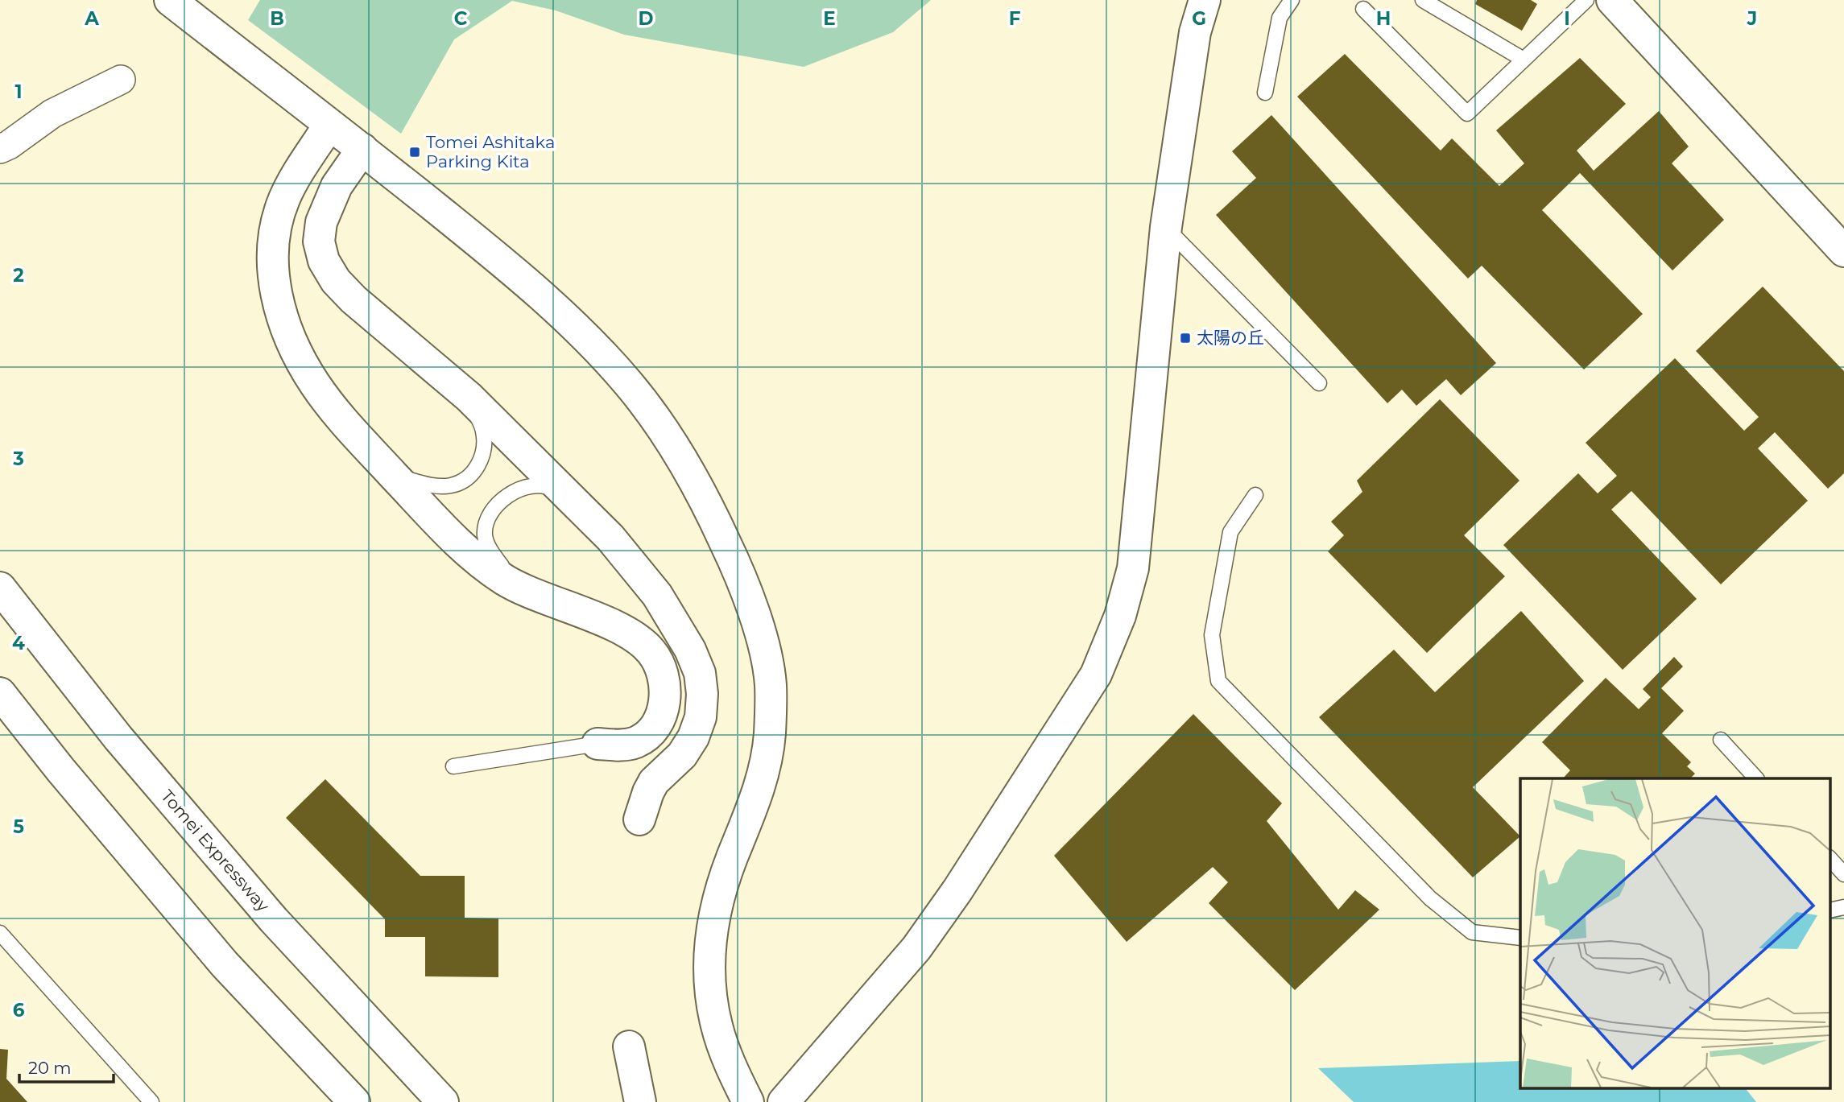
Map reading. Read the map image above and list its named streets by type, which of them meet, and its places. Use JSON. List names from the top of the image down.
{
  "streets": {
    "main road": ["Tomei Expressway"]
  },
  "places": {
    "transit": ["Tomei Ashitaka Parking Kita", "太陽の丘"]
  },
  "scale_bar": "20 m",
  "grid": {
    "columns": [
      "A",
      "B",
      "C",
      "D",
      "E",
      "F",
      "G",
      "H",
      "I",
      "J"
    ],
    "rows": [
      "1",
      "2",
      "3",
      "4",
      "5",
      "6"
    ]
  }
}
